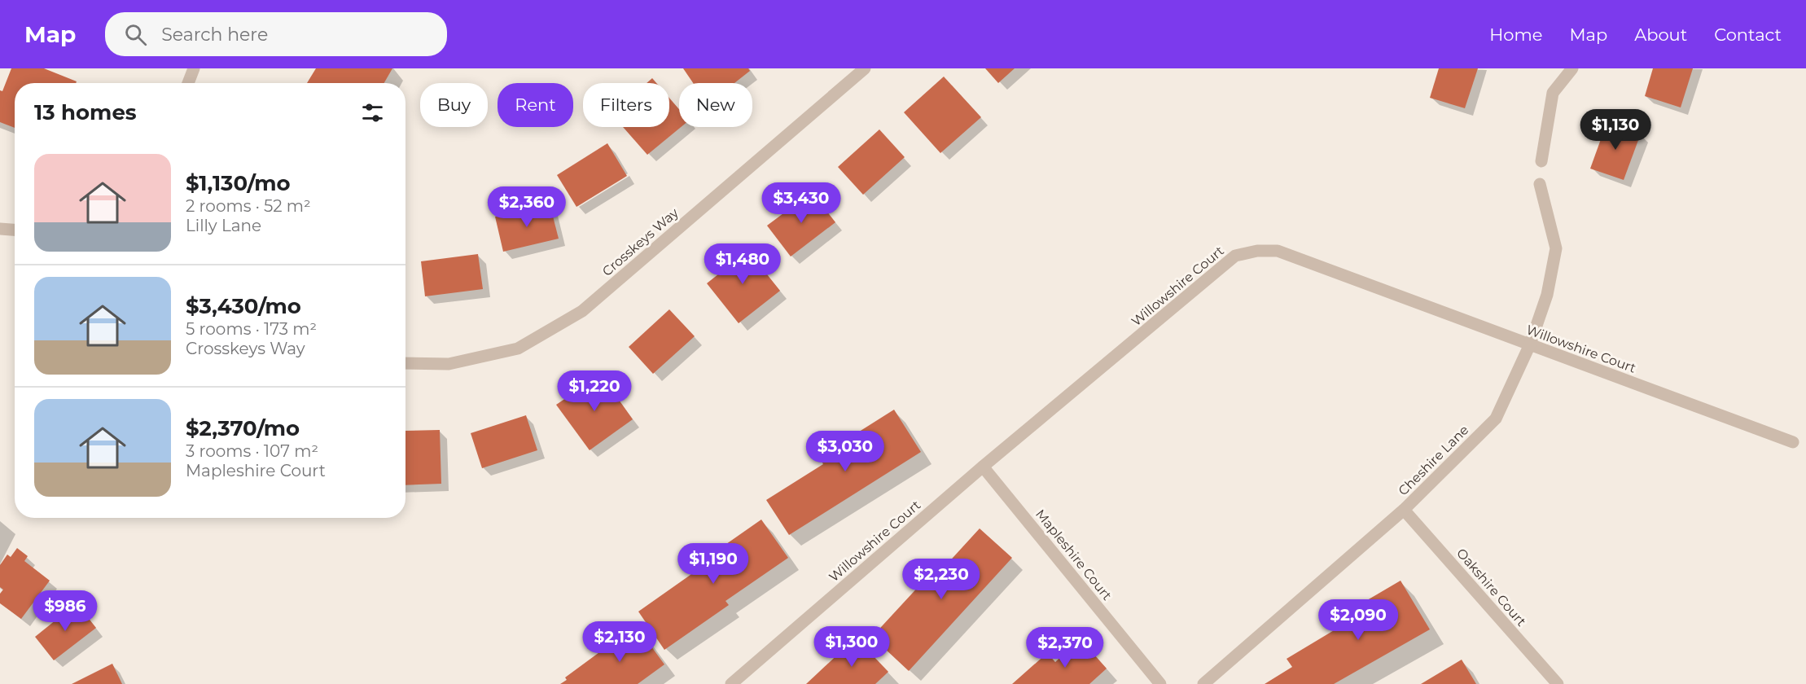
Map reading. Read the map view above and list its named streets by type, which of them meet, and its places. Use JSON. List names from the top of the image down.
{
  "streets": {
    "street": [
      "Crosskeys Way",
      "Willowshire Court",
      "Cheshire Lane",
      "Mapleshire Court",
      "Oakshire Court"
    ]
  },
  "crossings": [
    ["Willowshire Court", "Cheshire Lane"],
    ["Willowshire Court", "Mapleshire Court"],
    ["Cheshire Lane", "Oakshire Court"]
  ],
  "page": {
    "header": "Map",
    "search": "Search here",
    "nav": [
      "Home",
      "Map",
      "About",
      "Contact"
    ],
    "chip": [
      "Buy",
      "Rent",
      "Filters",
      "New"
    ],
    "heading": "13 homes",
    "price": [
      "$1,130",
      "$3,430",
      "$2,360",
      "$1,480",
      "$1,220",
      "$3,030",
      "$1,190",
      "$2,230",
      "$986",
      "$2,090",
      "$2,130",
      "$1,300",
      "$2,370"
    ],
    "list": [
      {
        "name": "$1,130/mo",
        "note": "2 rooms · 52 m² · Lilly Lane"
      },
      {
        "name": "$3,430/mo",
        "note": "5 rooms · 173 m² · Crosskeys Way"
      },
      {
        "name": "$2,370/mo",
        "note": "3 rooms · 107 m² · Mapleshire Court"
      }
    ]
  }
}
